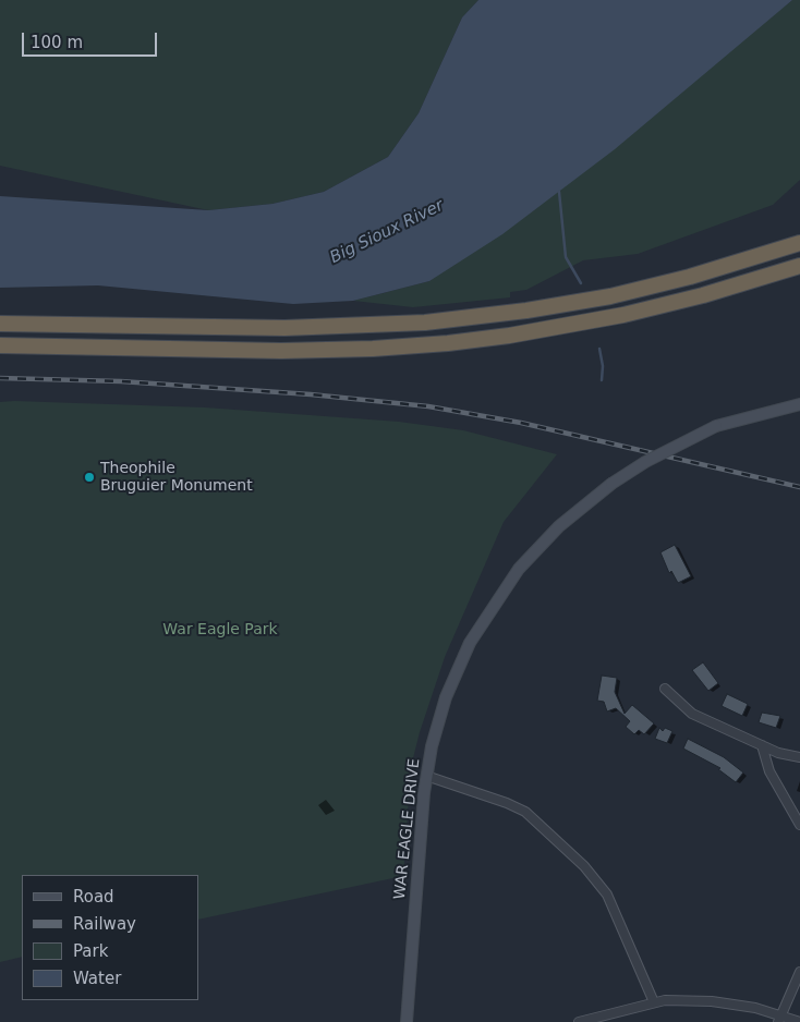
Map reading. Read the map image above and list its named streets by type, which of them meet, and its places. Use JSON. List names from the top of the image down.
{
  "streets": {
    "main road": ["WAR EAGLE DRIVE"]
  },
  "water": ["Big Sioux River"],
  "parks": ["War Eagle Park"],
  "places": ["Theophile Bruguier Monument"],
  "legend": [
    "Road",
    "Railway",
    "Park",
    "Water"
  ],
  "scale_bar": "100 m"
}
